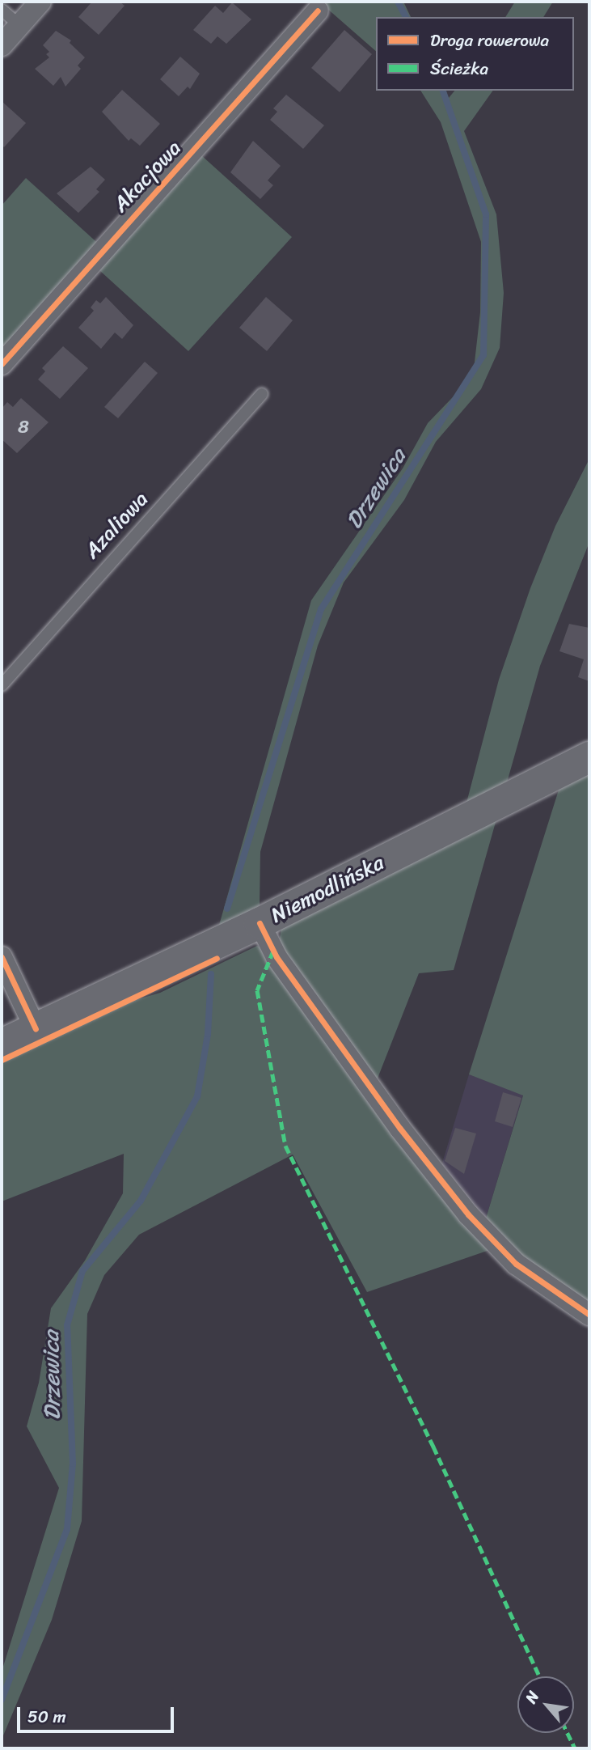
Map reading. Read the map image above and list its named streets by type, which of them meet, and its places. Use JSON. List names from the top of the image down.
{
  "streets": {
    "main road": ["Niemodlińska"],
    "street": ["Akacjowa"],
    "lane": ["Azaliowa"]
  },
  "water": ["Drzewica"],
  "house_numbers": ["8"],
  "legend": ["Droga rowerowa", "Ścieżka"],
  "scale_bar": "50 m",
  "north": "top left"
}
